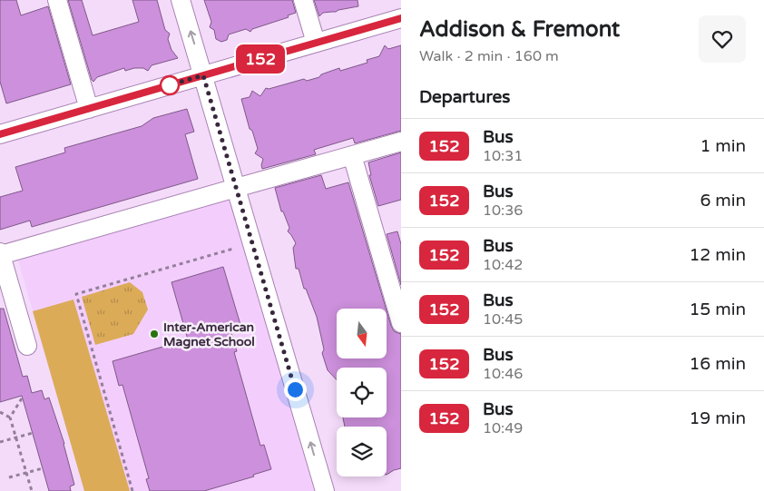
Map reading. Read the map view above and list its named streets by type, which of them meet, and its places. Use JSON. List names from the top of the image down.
{
  "places": ["Inter-American Magnet School"],
  "lines": ["bus line 152"],
  "north": "bottom",
  "page": {
    "on_map": "152",
    "heading": [
      ["Addison & Fremont", "Walk · 2 min · 160 m"],
      "Departures"
    ],
    "list": [
      {
        "mark": "152",
        "name": "Bus",
        "note": "10:31",
        "value": "1 min"
      },
      {
        "mark": "152",
        "name": "Bus",
        "note": "10:36",
        "value": "6 min"
      },
      {
        "mark": "152",
        "name": "Bus",
        "note": "10:42",
        "value": "12 min"
      },
      {
        "mark": "152",
        "name": "Bus",
        "note": "10:45",
        "value": "15 min"
      },
      {
        "mark": "152",
        "name": "Bus",
        "note": "10:46",
        "value": "16 min"
      },
      {
        "mark": "152",
        "name": "Bus",
        "note": "10:49",
        "value": "19 min"
      }
    ]
  }
}
